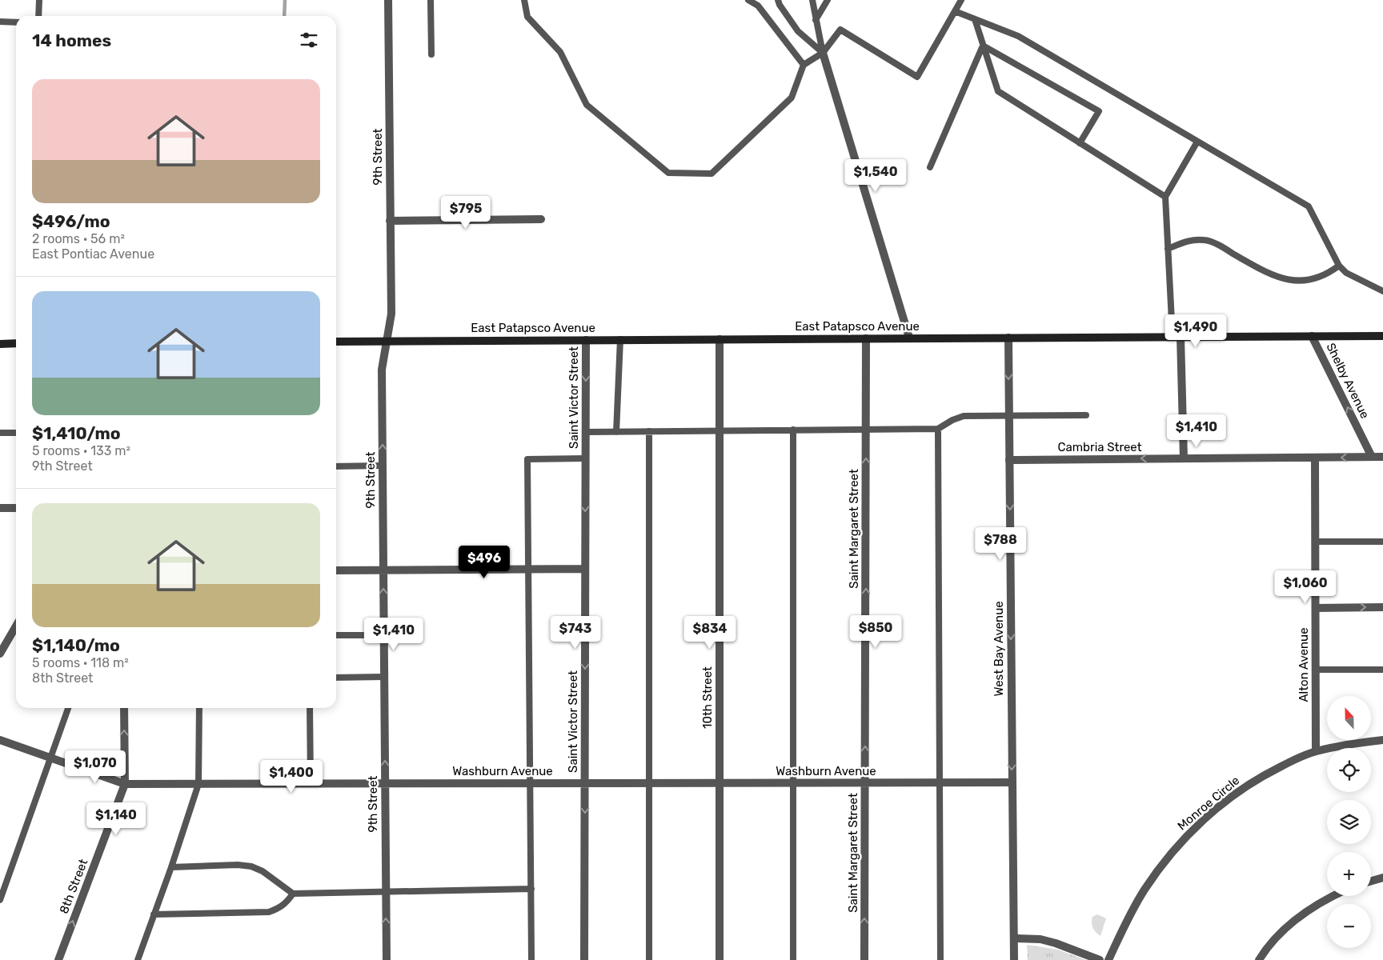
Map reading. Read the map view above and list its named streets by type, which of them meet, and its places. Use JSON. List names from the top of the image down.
{
  "streets": {
    "main road": ["East Patapsco Avenue"],
    "street": [
      "9th Street",
      "Shelby Avenue",
      "Saint Victor Street",
      "Cambria Street",
      "Saint Margaret Street",
      "West Bay Avenue",
      "Alton Avenue",
      "10th Street",
      "Washburn Avenue",
      "Monroe Circle",
      "8th Street"
    ]
  },
  "crossings": [
    ["9th Street", "East Patapsco Avenue"],
    ["9th Street", "Washburn Avenue"],
    ["East Patapsco Avenue", "Shelby Avenue"],
    ["East Patapsco Avenue", "Saint Victor Street"],
    ["East Patapsco Avenue", "Saint Margaret Street"],
    ["East Patapsco Avenue", "West Bay Avenue"],
    ["East Patapsco Avenue", "10th Street"],
    ["Shelby Avenue", "Cambria Street"],
    ["Saint Victor Street", "Washburn Avenue"],
    ["Cambria Street", "West Bay Avenue"],
    ["Cambria Street", "Alton Avenue"],
    ["Saint Margaret Street", "Washburn Avenue"],
    ["West Bay Avenue", "Washburn Avenue"],
    ["Alton Avenue", "Monroe Circle"],
    ["10th Street", "Washburn Avenue"],
    ["Washburn Avenue", "8th Street"]
  ],
  "one_way": [
    "9th Street",
    "Shelby Avenue",
    "Saint Victor Street",
    "Cambria Street",
    "Saint Margaret Street",
    "West Bay Avenue",
    "8th Street"
  ],
  "north": "top",
  "page": {
    "heading": "14 homes",
    "list": [
      {
        "name": "$496/mo",
        "note": "2 rooms · 56 m² · East Pontiac Avenue"
      },
      {
        "name": "$1,410/mo",
        "note": "5 rooms · 133 m² · 9th Street"
      },
      {
        "name": "$1,140/mo",
        "note": "5 rooms · 118 m² · 8th Street"
      }
    ],
    "price": [
      "$1,540",
      "$795",
      "$1,490",
      "$1,410",
      "$788",
      "$496",
      "$1,060",
      "$850",
      "$743",
      "$834",
      "$1,410",
      "$1,070",
      "$1,400",
      "$1,140"
    ],
    "map_buttons": ["+", "−"]
  }
}
